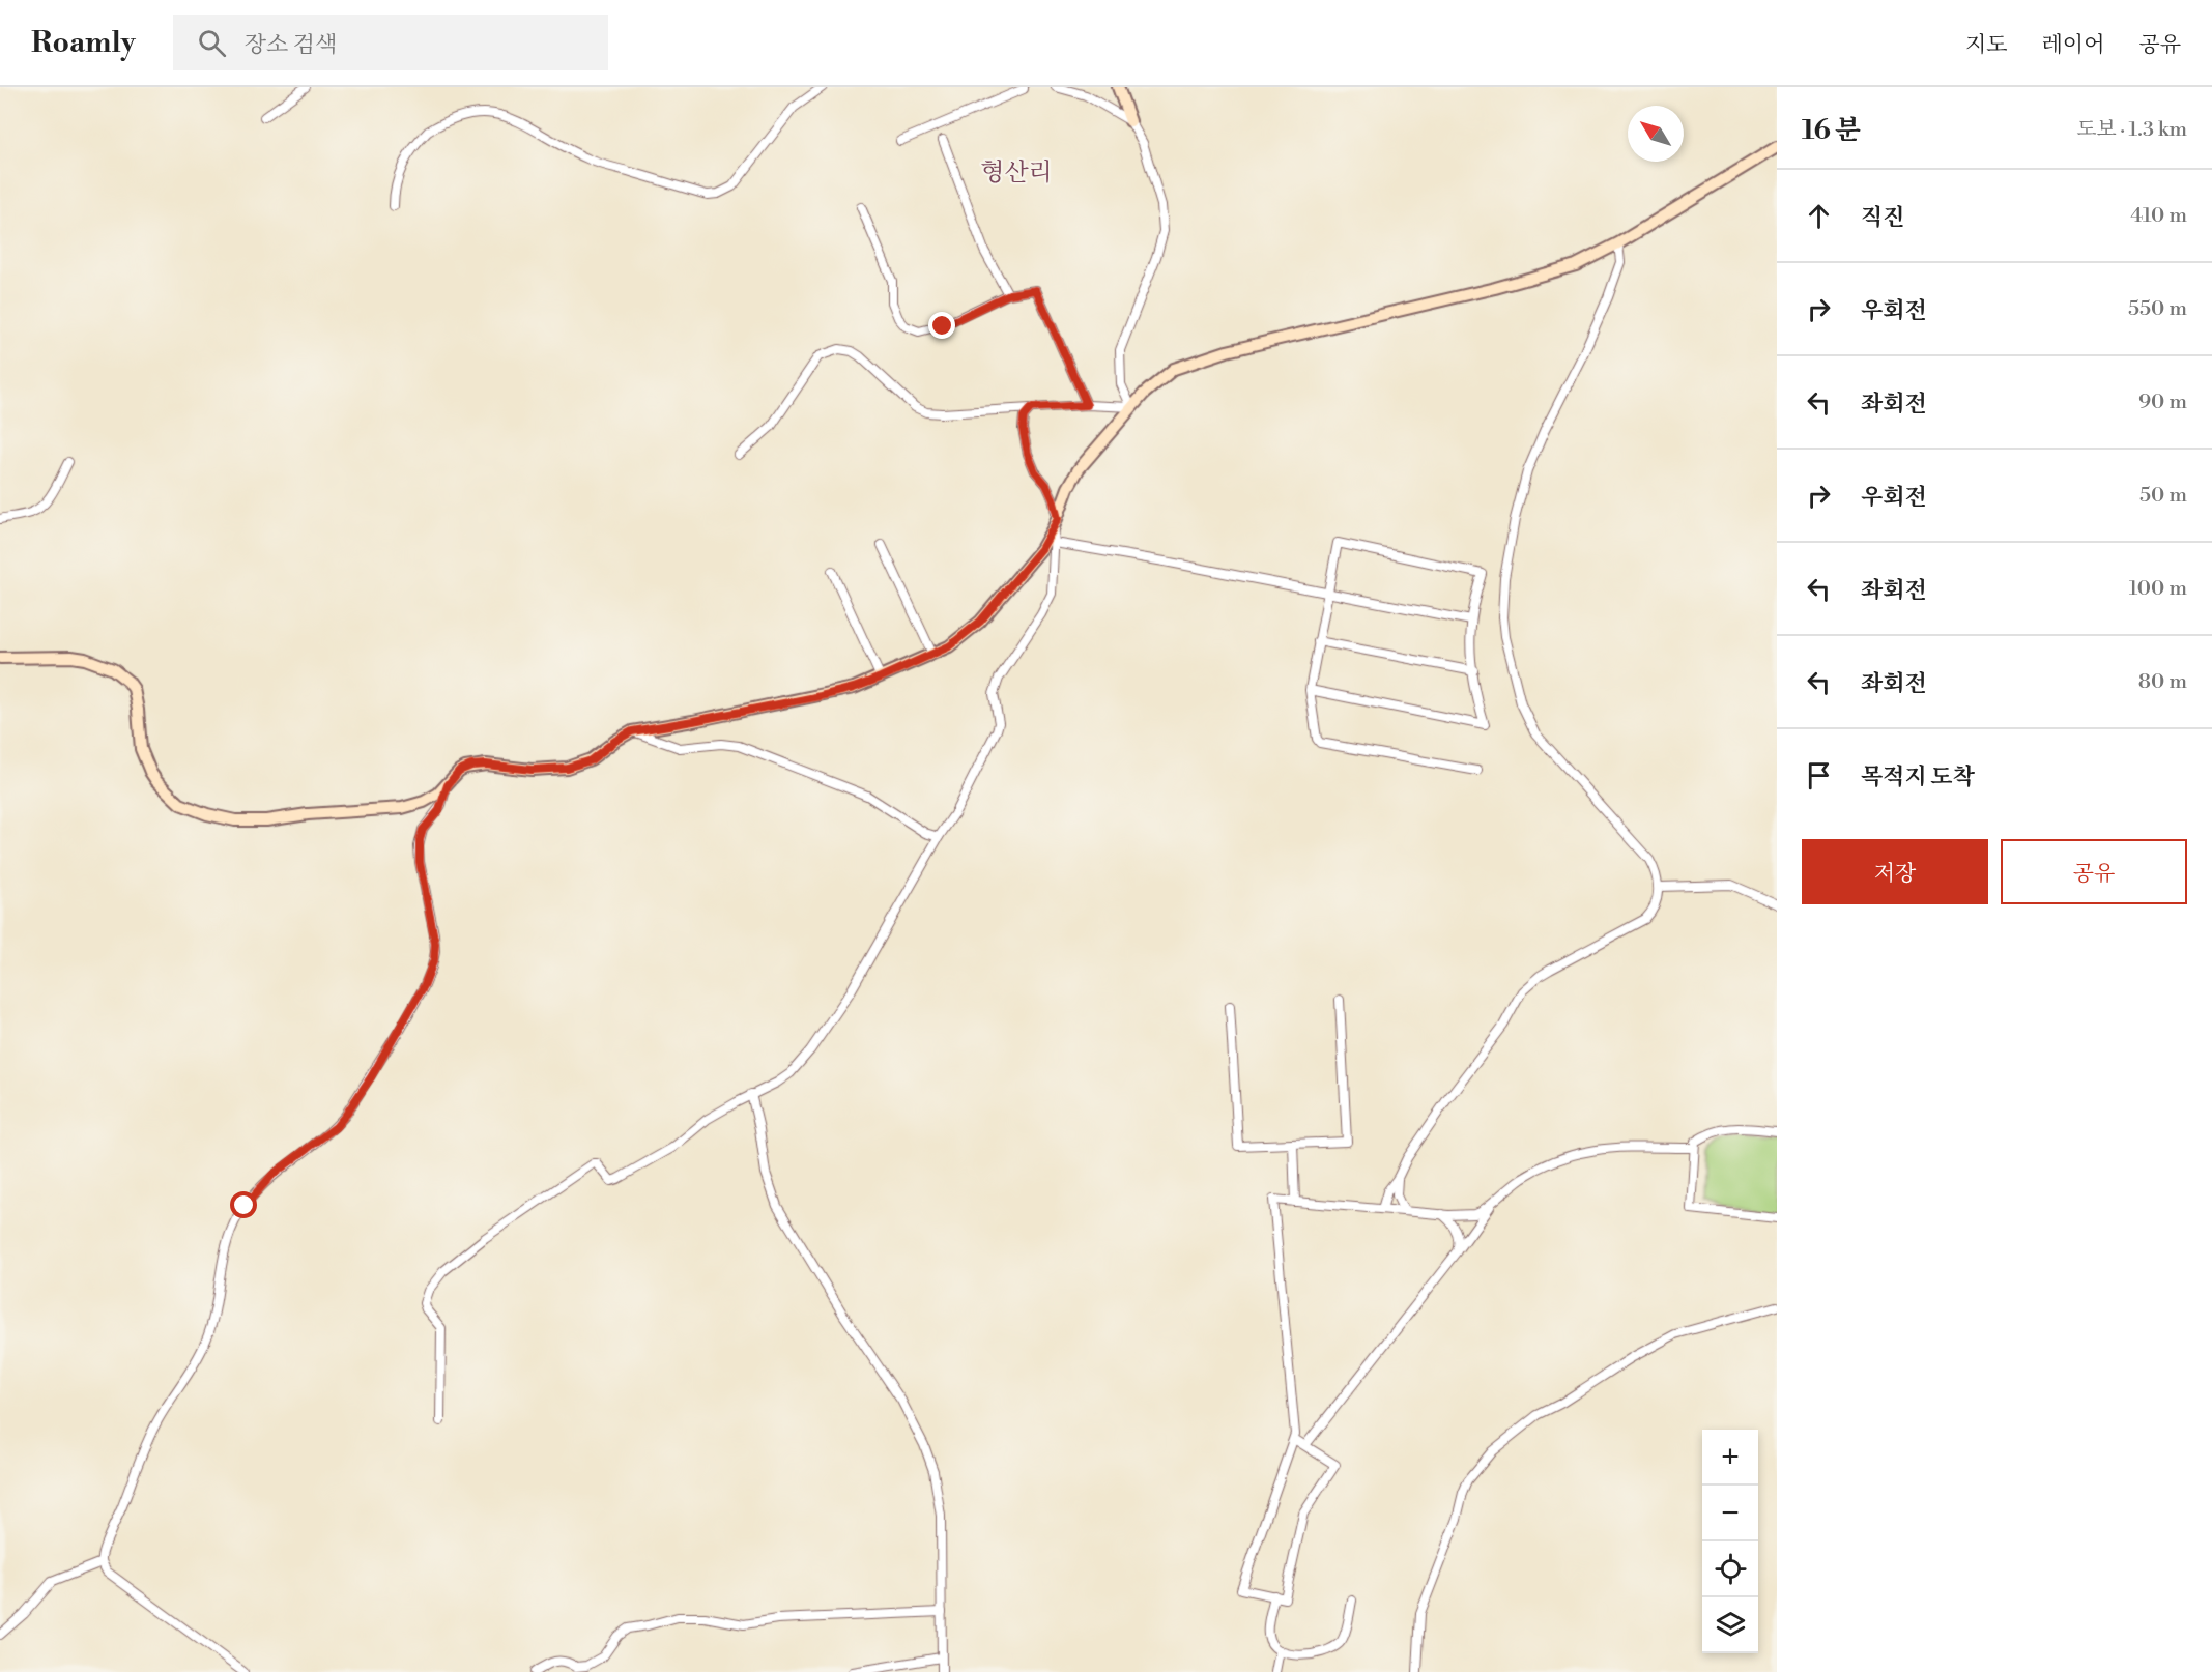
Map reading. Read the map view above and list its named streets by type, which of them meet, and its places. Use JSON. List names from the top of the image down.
{
  "districts": ["형산리"],
  "north": "top left",
  "page": {
    "header": "Roamly",
    "search": "장소 검색",
    "nav": ["지도", "레이어", "공유"],
    "heading": ["16 분", "도보 · 1.3 km"],
    "list": [
      ["직진", "410 m"],
      ["우회전", "550 m"],
      ["좌회전", "90 m"],
      ["우회전", "50 m"],
      ["좌회전", "100 m"],
      ["좌회전", "80 m"],
      "목적지 도착"
    ],
    "buttons": ["저장", "공유"],
    "map_buttons": ["+", "−"]
  }
}
